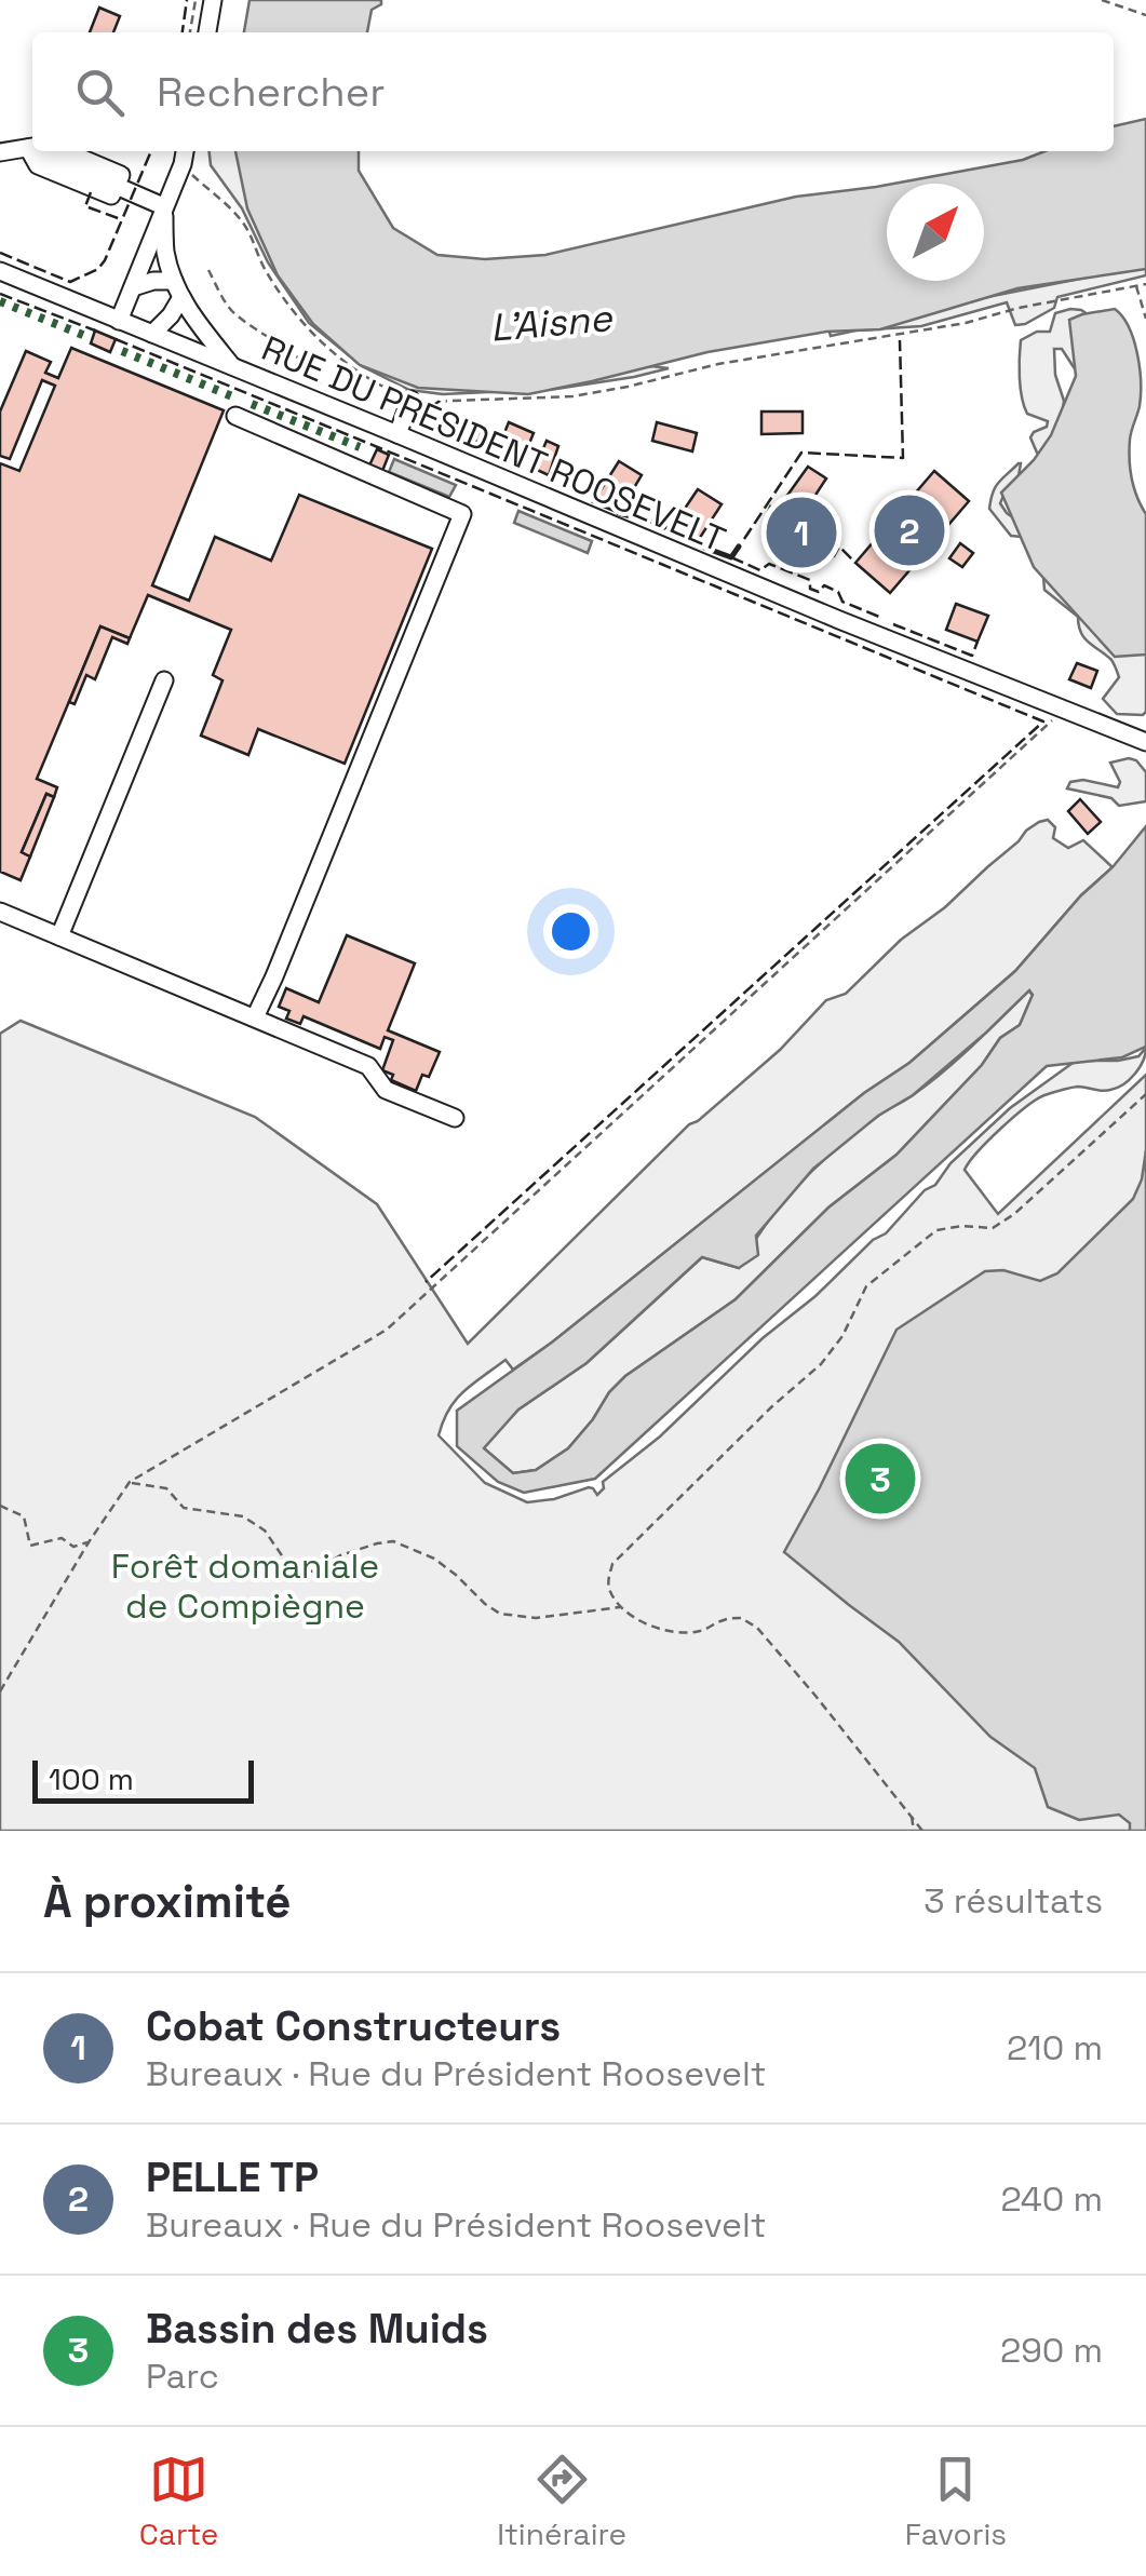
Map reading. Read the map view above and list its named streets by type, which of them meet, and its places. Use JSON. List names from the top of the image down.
{
  "streets": {
    "street": ["RUE DU PRÉSIDENT ROOSEVELT"]
  },
  "water": ["L'Aisne"],
  "parks": ["Forêt domaniale de Compiègne"],
  "scale_bar": "100 m",
  "north": "top right",
  "page": {
    "search": "Rechercher",
    "pins": ["2", "1", "3"],
    "scale": "100 m",
    "heading": ["À proximité", "3 résultats"],
    "list": [
      {
        "mark": "1",
        "name": "Cobat Constructeurs",
        "note": "Bureaux · Rue du Président Roosevelt",
        "value": "210 m"
      },
      {
        "mark": "2",
        "name": "PELLE TP",
        "note": "Bureaux · Rue du Président Roosevelt",
        "value": "240 m"
      },
      {
        "mark": "3",
        "name": "Bassin des Muids",
        "note": "Parc",
        "value": "290 m"
      }
    ],
    "nav": ["Carte", "Itinéraire", "Favoris"]
  }
}
